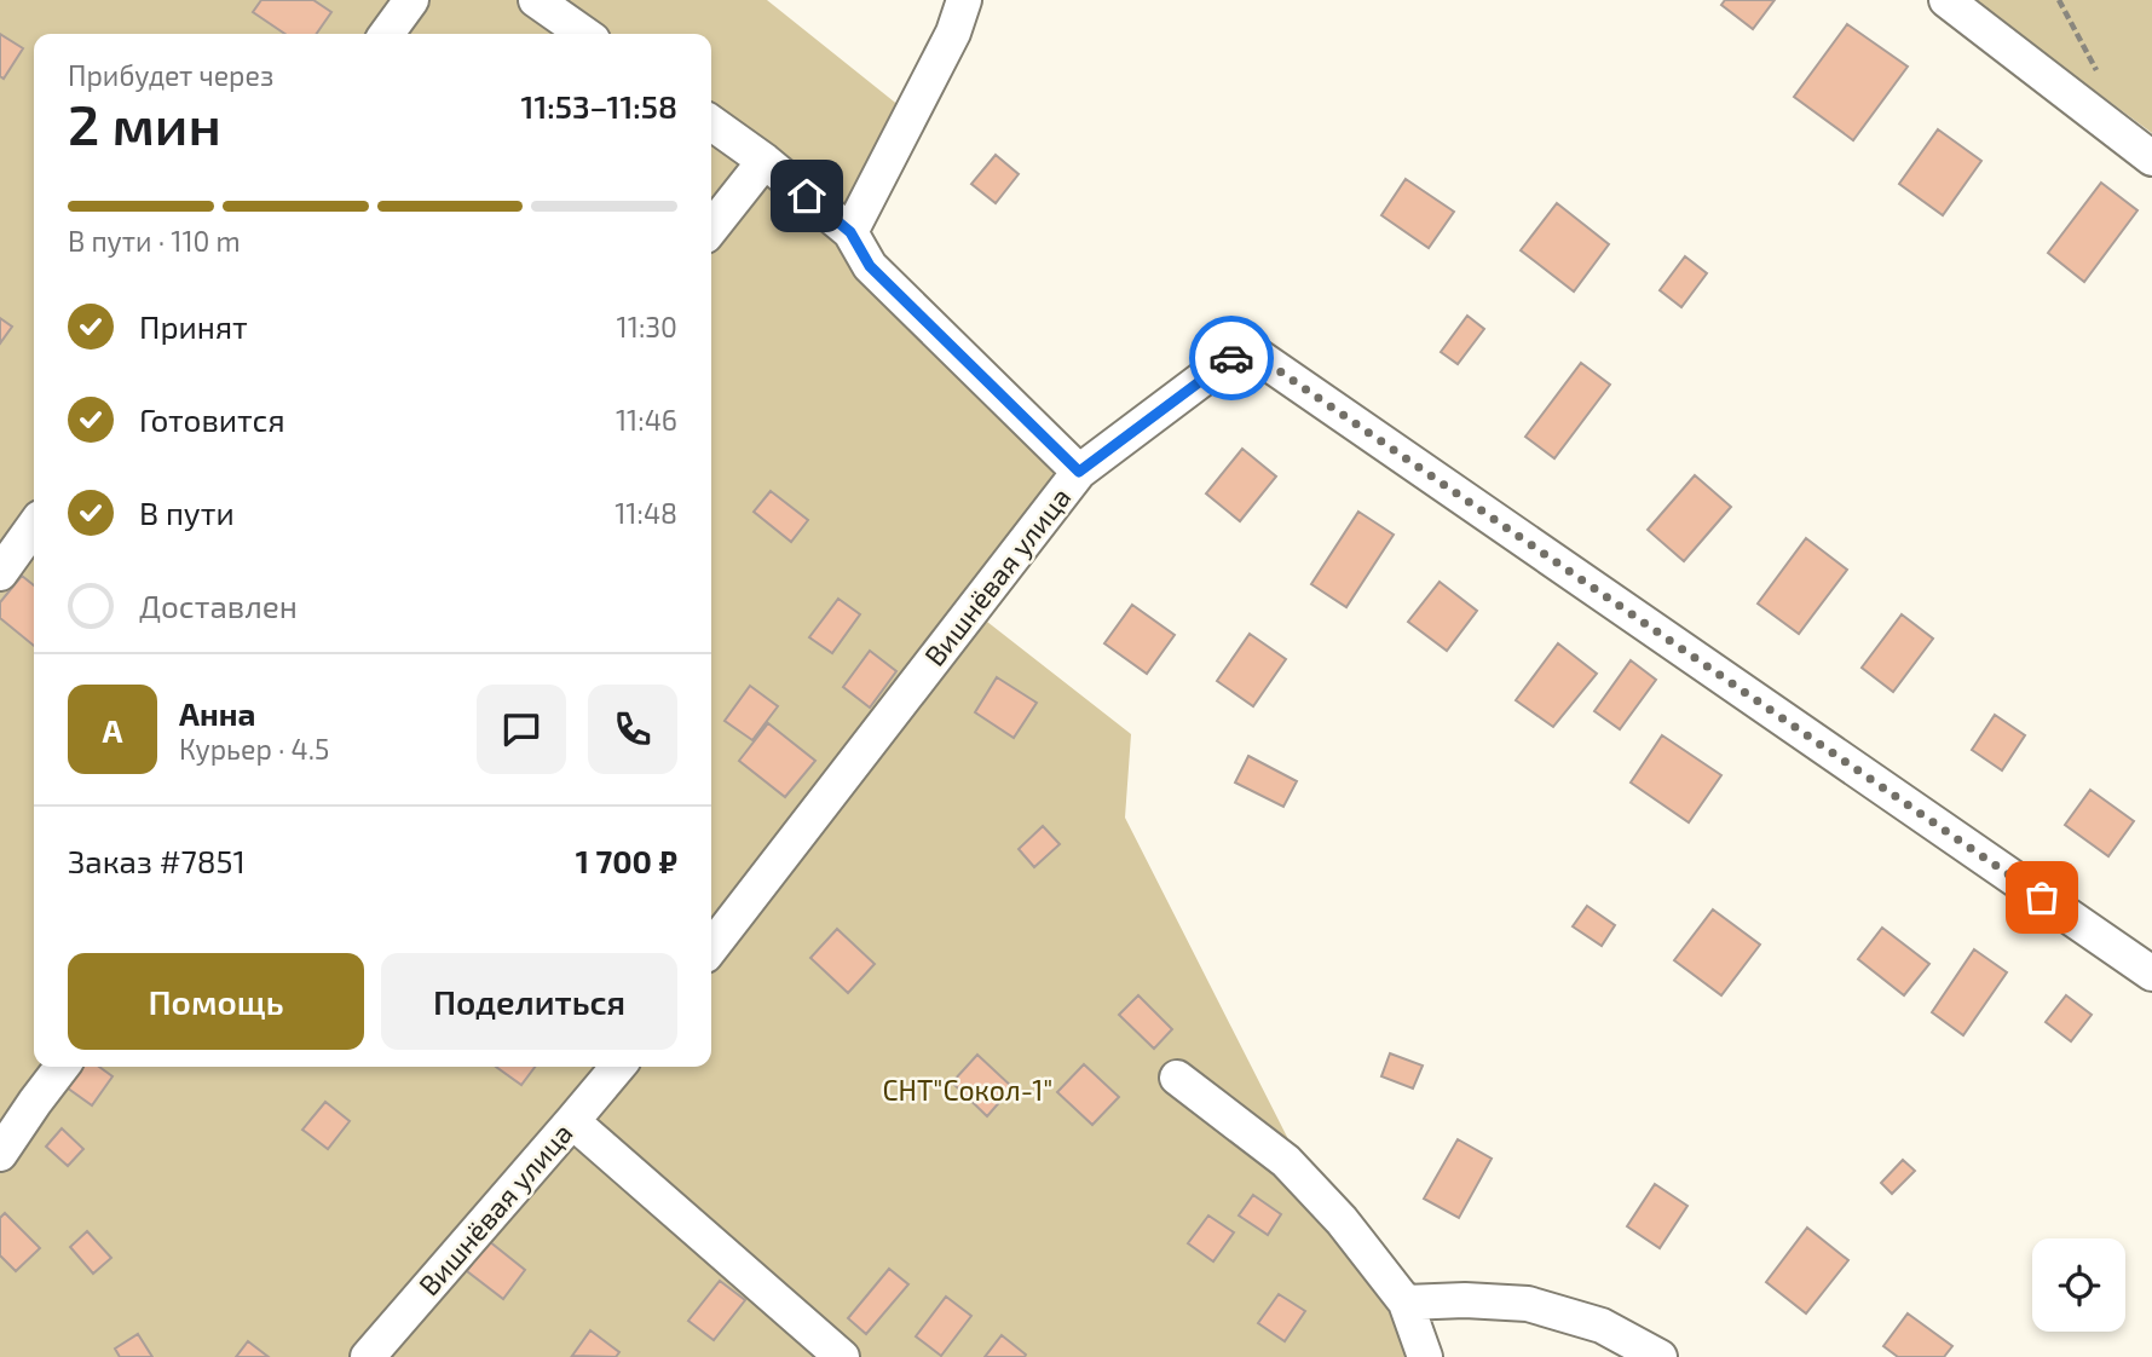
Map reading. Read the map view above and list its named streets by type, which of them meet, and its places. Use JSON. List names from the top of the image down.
{
  "streets": {
    "street": ["Вишнёвая улица"]
  },
  "parks": ["СНТ\"Сокол-1\""],
  "page": {
    "heading": ["2 мин", "Прибудет через", "11:53–11:58"],
    "panel": [
      "Анна",
      "Курьер · 4.5",
      "Заказ #7851",
      "1 700 ₽"
    ],
    "bar": "В пути · 110 m",
    "list": [
      ["Принят", "11:30"],
      ["Готовится", "11:46"],
      ["В пути", "11:48"],
      "Доставлен"
    ],
    "round": "А",
    "buttons": ["Помощь", "Поделиться"]
  }
}
